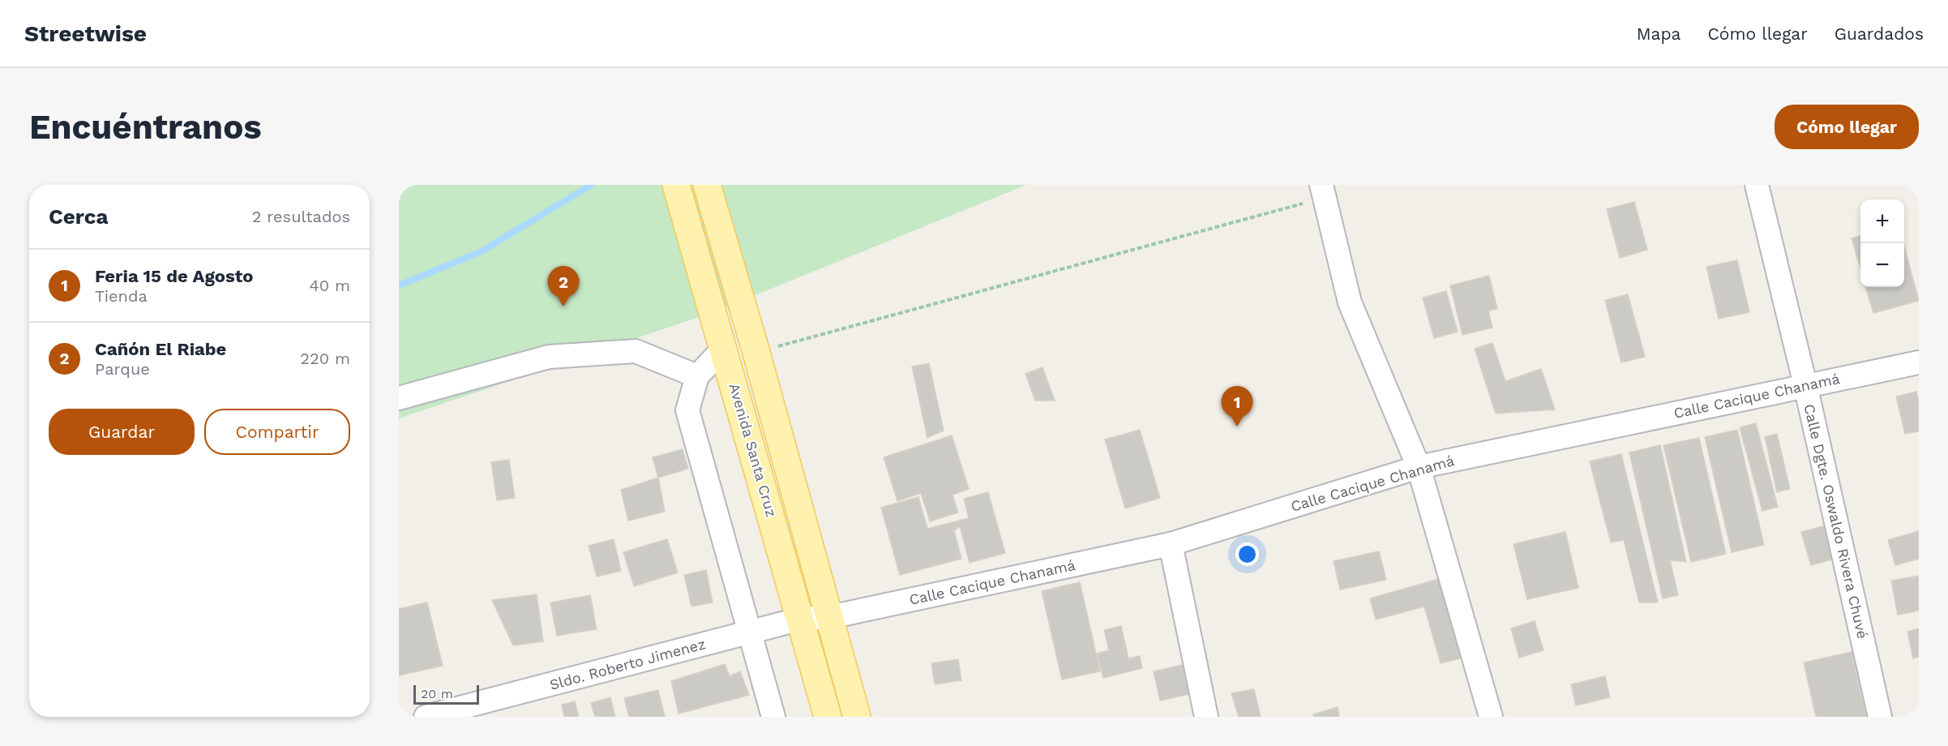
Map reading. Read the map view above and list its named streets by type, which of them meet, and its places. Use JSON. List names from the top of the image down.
{
  "streets": {
    "main road": ["Avenida Santa Cruz"],
    "street": ["Calle Cacique Chanamá", "Calle Dgte. Oswaldo Rivera Chuvé", "Sldo. Roberto Jimenez"]
  },
  "crossings": [
    ["Calle Cacique Chanamá", "Avenida Santa Cruz"],
    ["Calle Cacique Chanamá", "Calle Dgte. Oswaldo Rivera Chuvé"],
    ["Calle Cacique Chanamá", "Sldo. Roberto Jimenez"],
    ["Avenida Santa Cruz", "Sldo. Roberto Jimenez"]
  ],
  "scale_bar": "20 m",
  "page": {
    "header": "Streetwise",
    "nav": ["Mapa", "Cómo llegar", "Guardados"],
    "buttons": [
      "Cómo llegar",
      ["Guardar", "Compartir"]
    ],
    "title": "Encuéntranos",
    "heading": ["Cerca", "2 resultados"],
    "map_buttons": ["+", "−"],
    "list": [
      {
        "mark": "1",
        "name": "Feria 15 de Agosto",
        "note": "Tienda",
        "value": "40 m"
      },
      {
        "mark": "2",
        "name": "Cañón El Riabe",
        "note": "Parque",
        "value": "220 m"
      }
    ],
    "pins": ["2", "1"],
    "scale": "20 m"
  }
}
